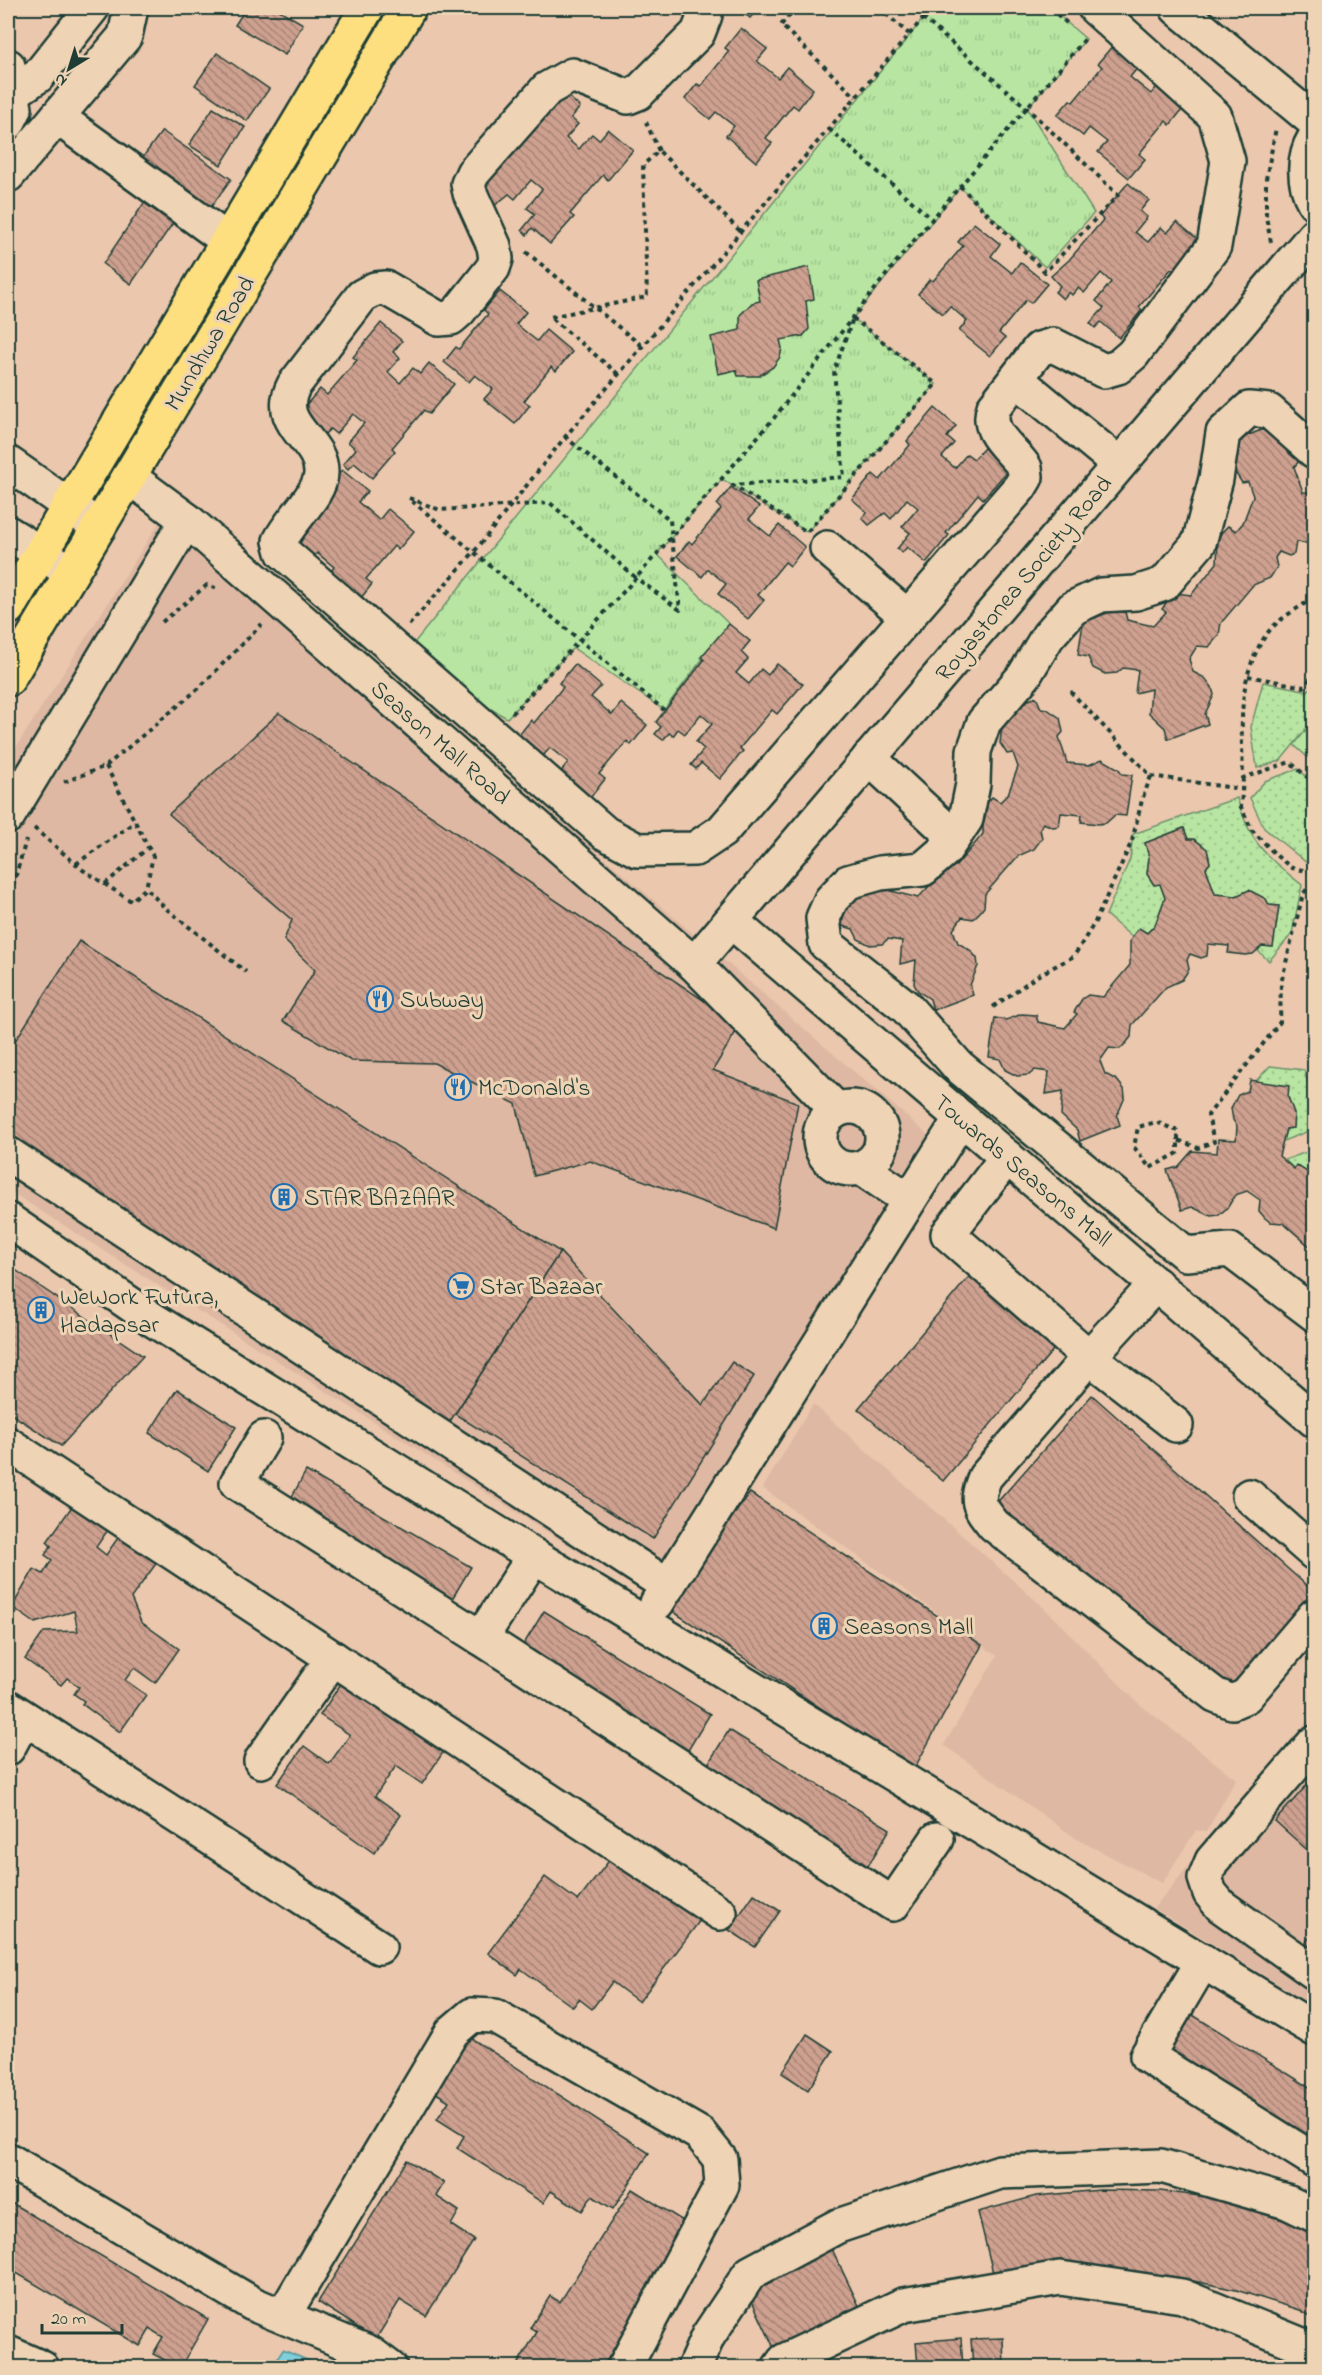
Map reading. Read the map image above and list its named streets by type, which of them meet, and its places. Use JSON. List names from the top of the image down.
{
  "streets": {
    "highway": ["Mundhwa Road"],
    "street": ["Royastonea Society Road", "Season Mall Road", "Towards Seasons Mall"]
  },
  "crossings": [
    ["Mundhwa Road", "Season Mall Road"],
    ["Royastonea Society Road", "Season Mall Road"],
    ["Royastonea Society Road", "Towards Seasons Mall"]
  ],
  "places": {
    "restaurant": ["Subway", "McDonald's"],
    "building": ["STAR BAZAAR", "WeWork Futura, Hadapsar", "Seasons Mall"],
    "supermarket": ["Star Bazaar"]
  },
  "scale_bar": "20 m",
  "north": "bottom left"
}
